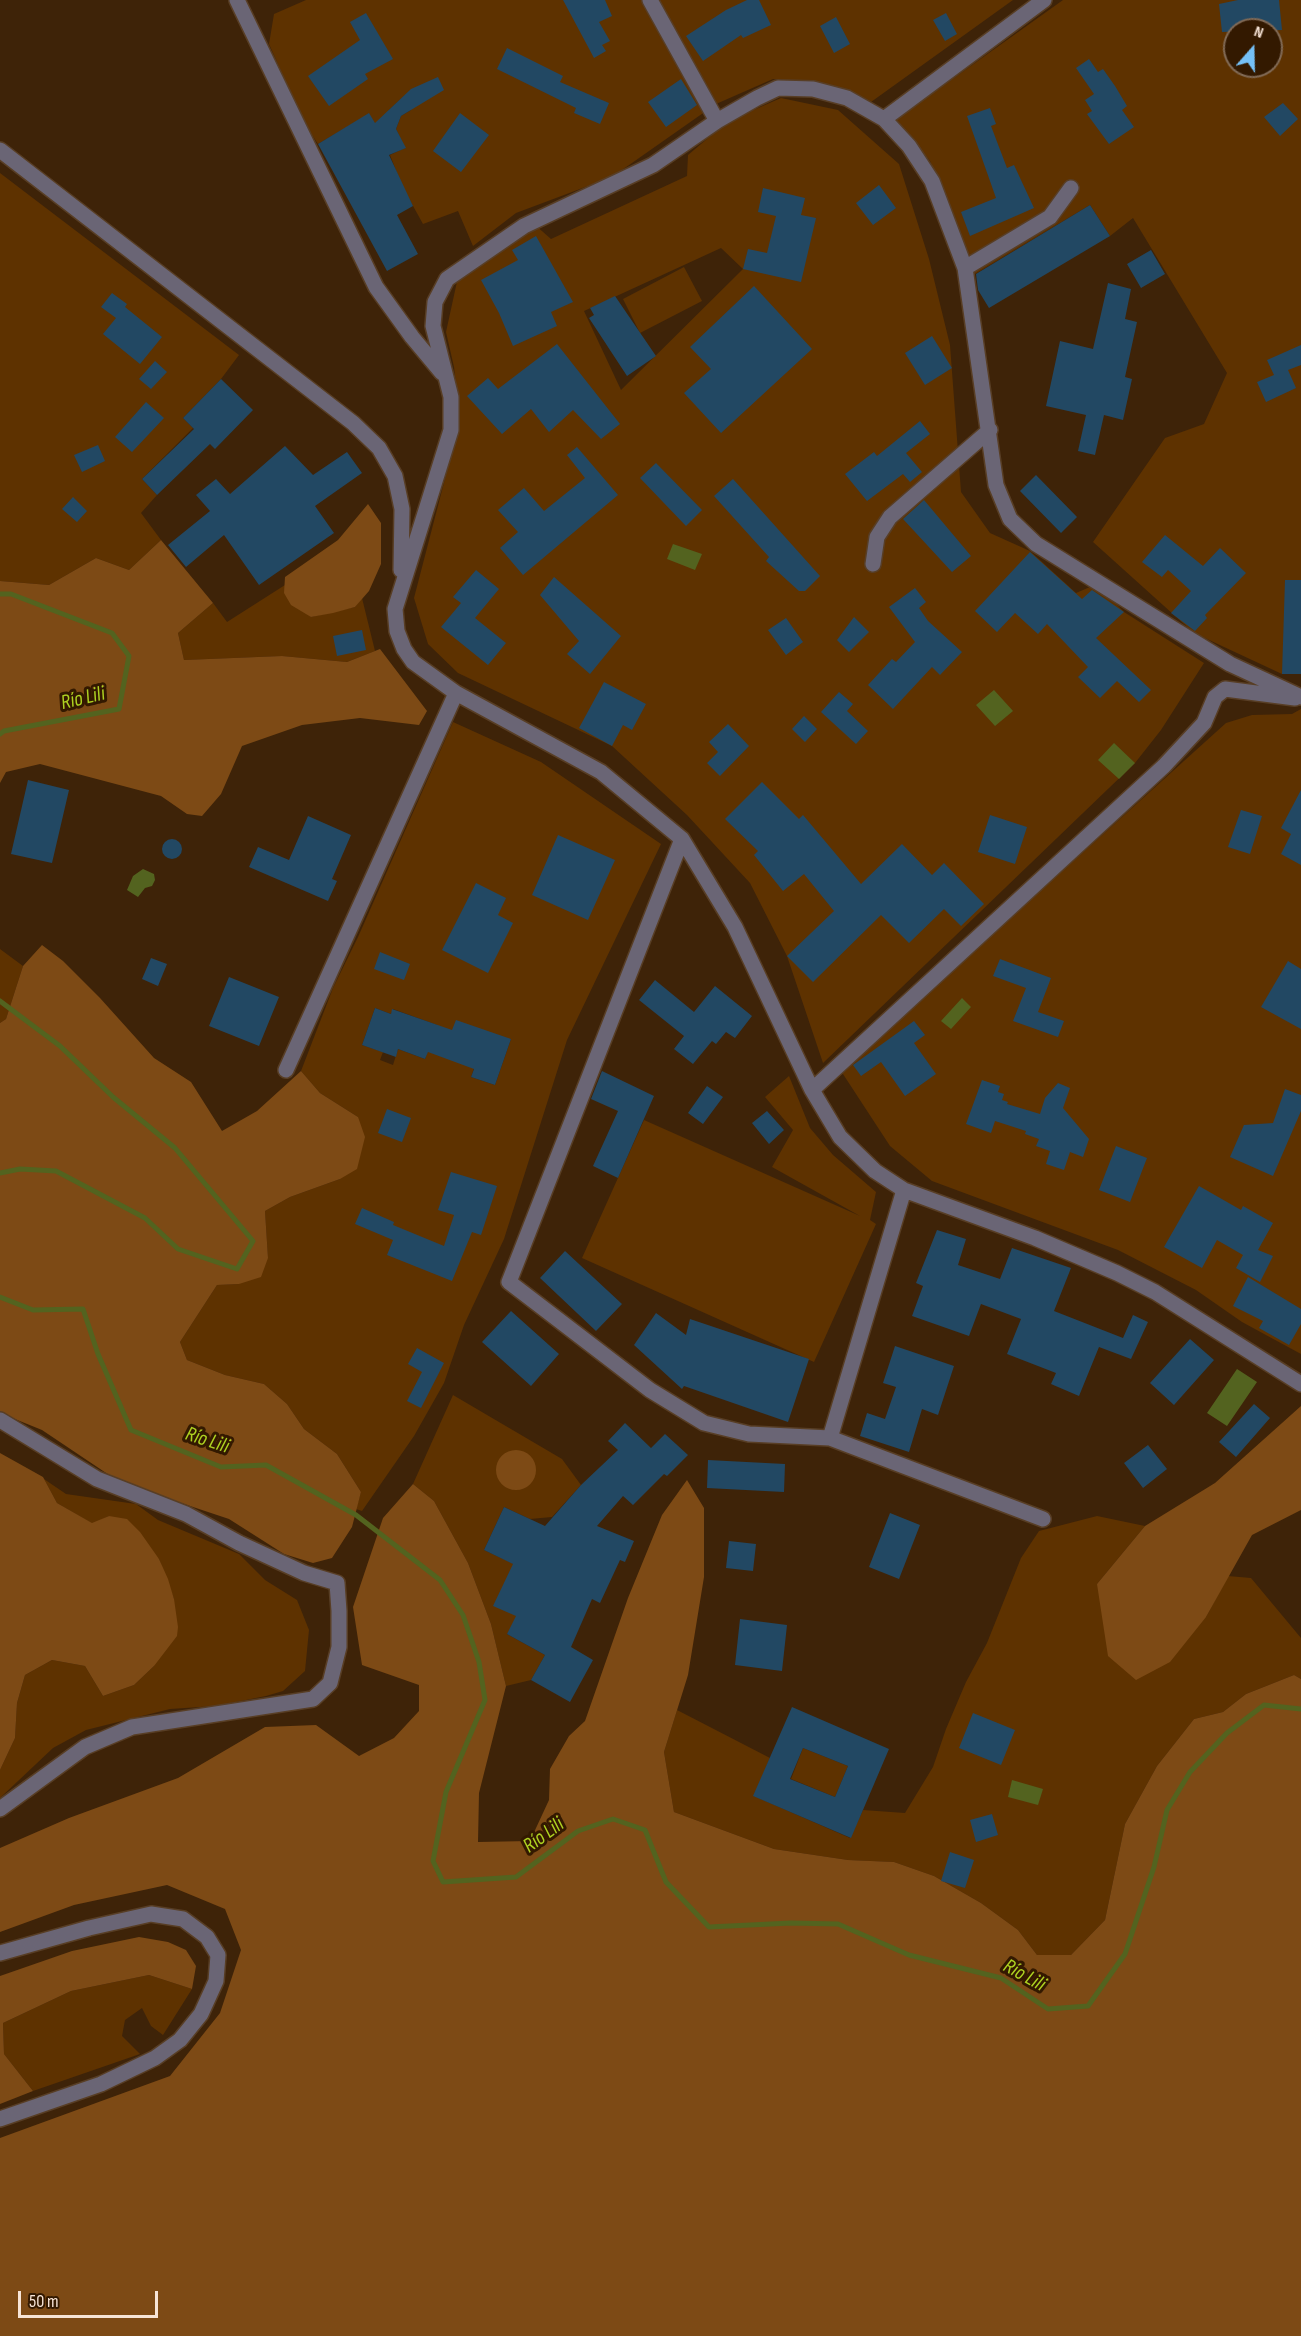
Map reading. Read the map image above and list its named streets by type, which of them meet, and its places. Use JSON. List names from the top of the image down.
{
  "water": ["Río Lili"],
  "scale_bar": "50 m",
  "north": "top"
}
